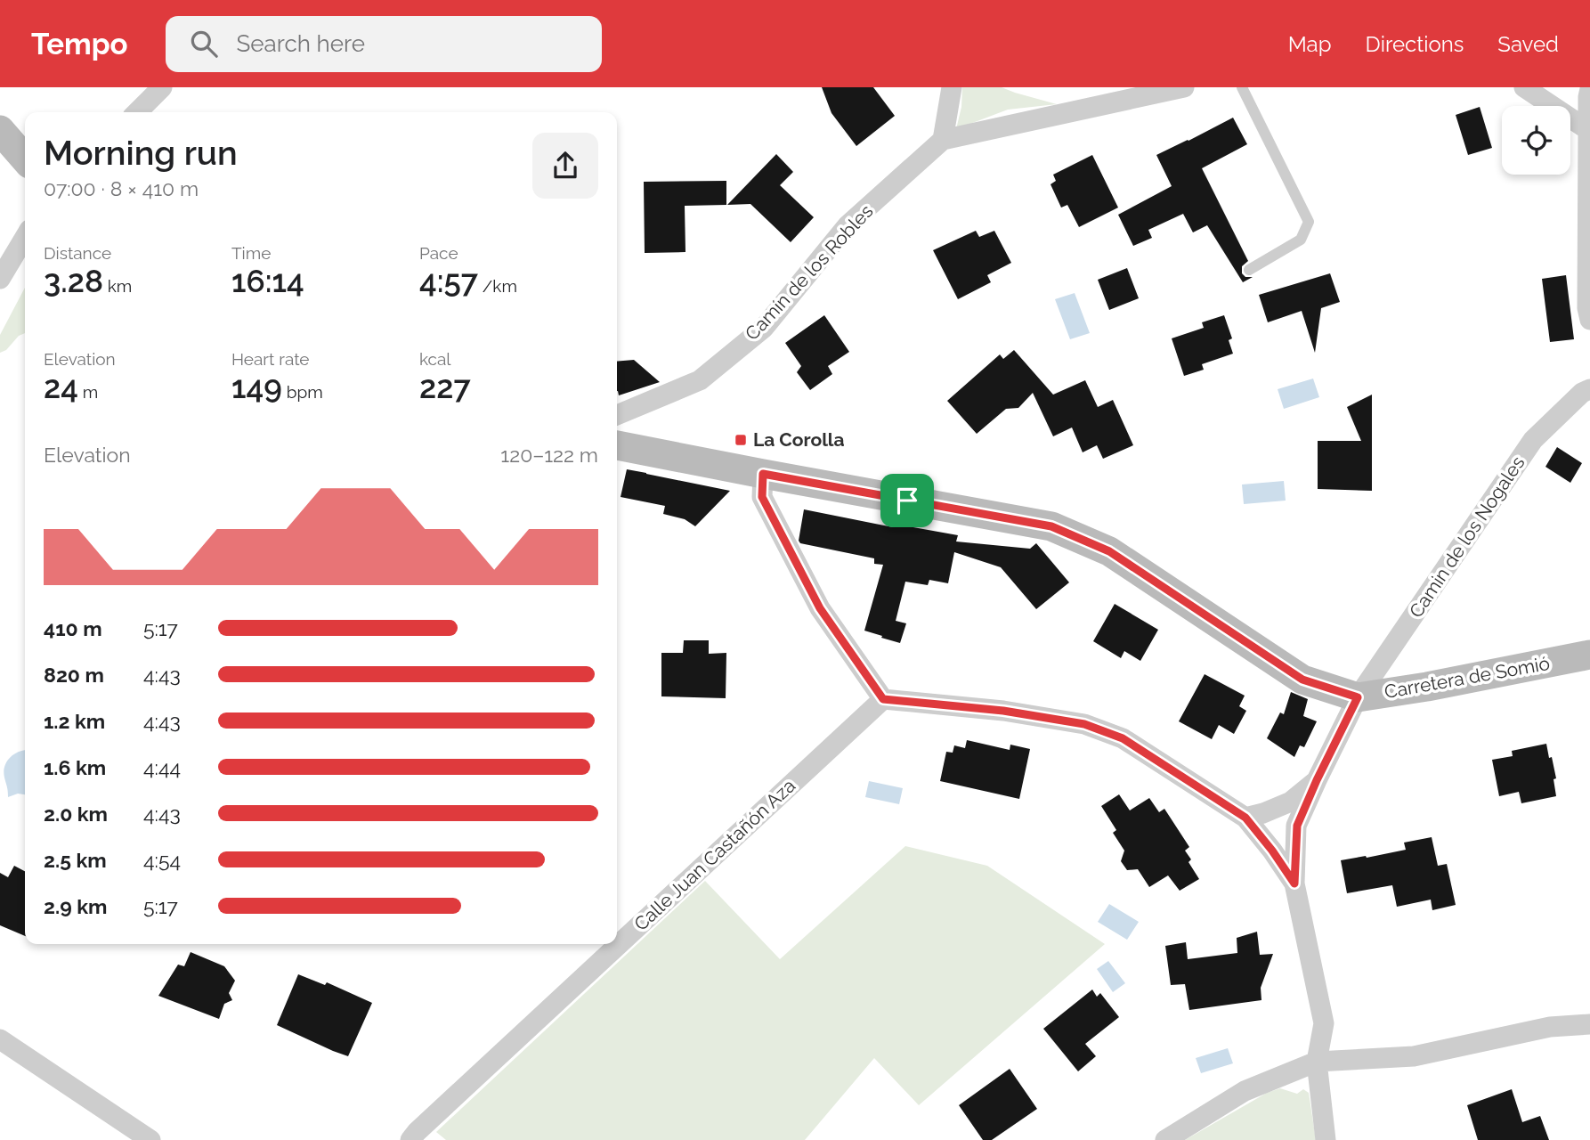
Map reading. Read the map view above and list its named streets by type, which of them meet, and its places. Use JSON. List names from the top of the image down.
{
  "streets": {
    "street": [
      "Camín de los Robles",
      "Camin de los Nogales",
      "Carretera de Somió",
      "Calle Juan Castañón Aza"
    ]
  },
  "crossings": [
    ["Camin de los Nogales", "Carretera de Somió"]
  ],
  "places": {
    "transit": ["La Corolla"]
  },
  "page": {
    "header": "Tempo",
    "search": "Search here",
    "nav": ["Map", "Directions", "Saved"],
    "heading": ["Morning run", "07:00 · 8 × 410 m"],
    "stats": [
      ["Distance", "3.28 km"],
      ["Time", "16:14"],
      ["Pace", "4:57 /km"],
      ["Elevation", "24 m"],
      ["Heart rate", "149 bpm"],
      ["kcal", "227"]
    ],
    "chart": ["Elevation", "120–122 m"],
    "list": [
      {
        "name": "410 m",
        "note": "5:17"
      },
      {
        "name": "820 m",
        "note": "4:43"
      },
      {
        "name": "1.2 km",
        "note": "4:43"
      },
      {
        "name": "1.6 km",
        "note": "4:44"
      },
      {
        "name": "2.0 km",
        "note": "4:43"
      },
      {
        "name": "2.5 km",
        "note": "4:54"
      },
      {
        "name": "2.9 km",
        "note": "5:17"
      }
    ]
  }
}
